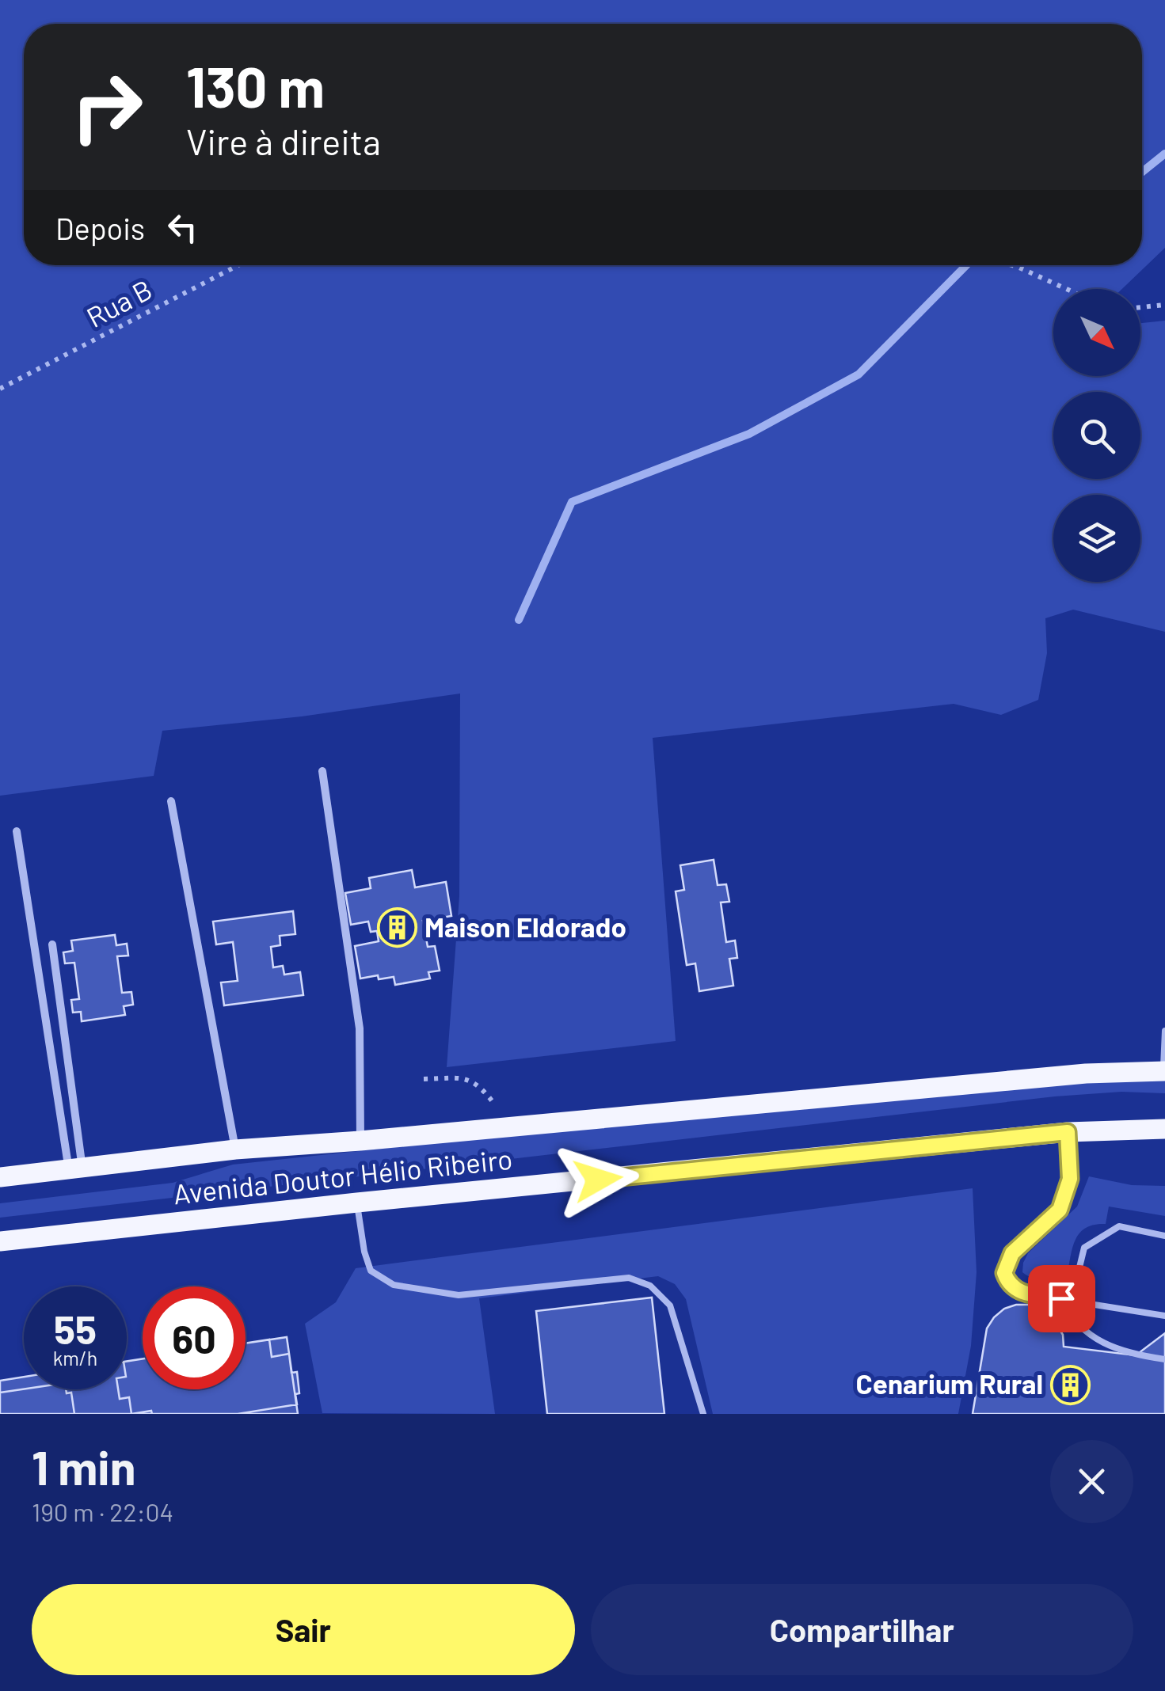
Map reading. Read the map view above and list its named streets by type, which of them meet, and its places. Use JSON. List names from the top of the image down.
{
  "streets": {
    "main road": ["Avenida Doutor Hélio Ribeiro"],
    "path": ["Rua B"]
  },
  "places": {
    "building": ["Maison Eldorado", "Cenarium Rural"]
  },
  "north": "bottom right",
  "page": {
    "turn": ["130 m", "Vire à direita"],
    "then": "Depois",
    "speed": "55 km/h",
    "limit": "60",
    "heading": ["1 min", "190 m · 22:04"],
    "buttons": ["Sair", "Compartilhar"]
  }
}
